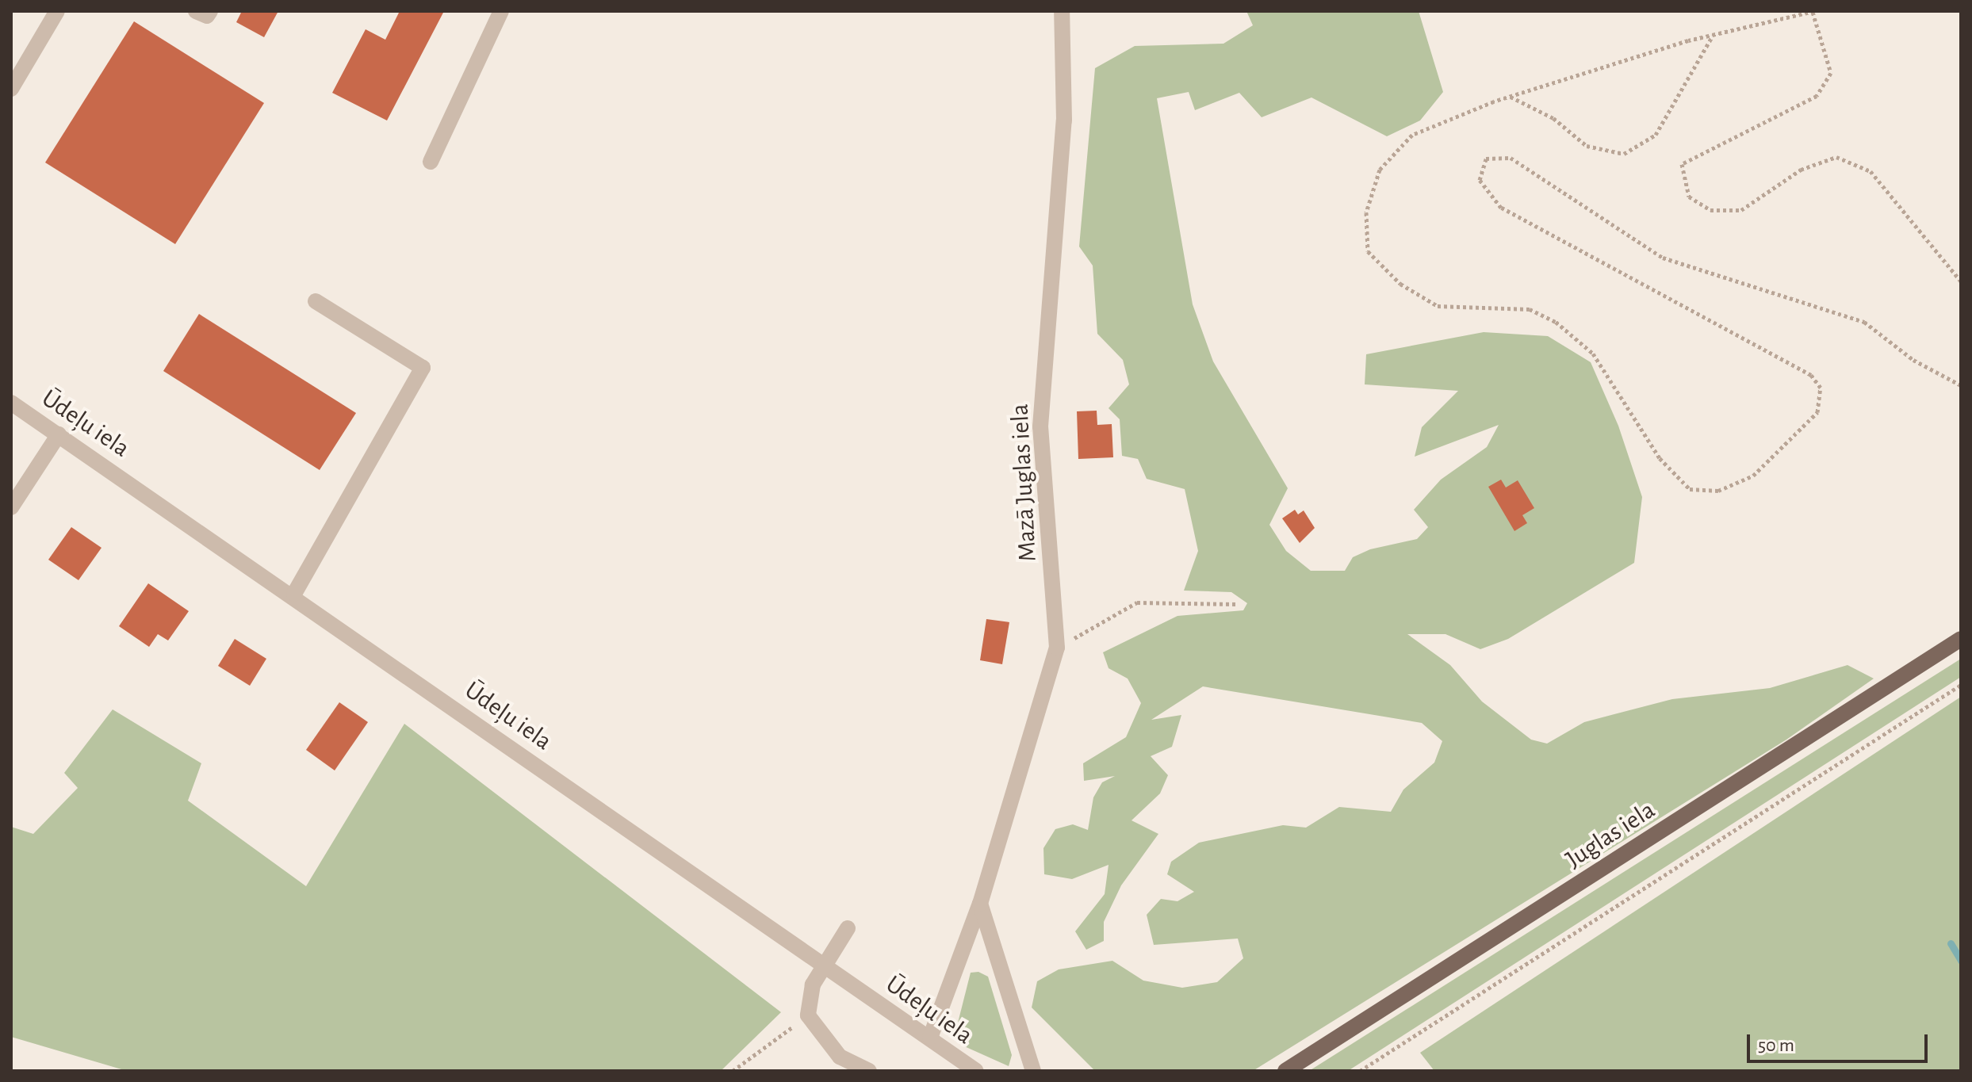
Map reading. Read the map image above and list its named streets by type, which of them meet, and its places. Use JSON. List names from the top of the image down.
{
  "streets": {
    "main road": ["Juglas iela"],
    "street": ["Ūdeļu iela", "Mazā Juglas iela"]
  },
  "crossings": [
    ["Ūdeļu iela", "Mazā Juglas iela"]
  ],
  "scale_bar": "50 m"
}
